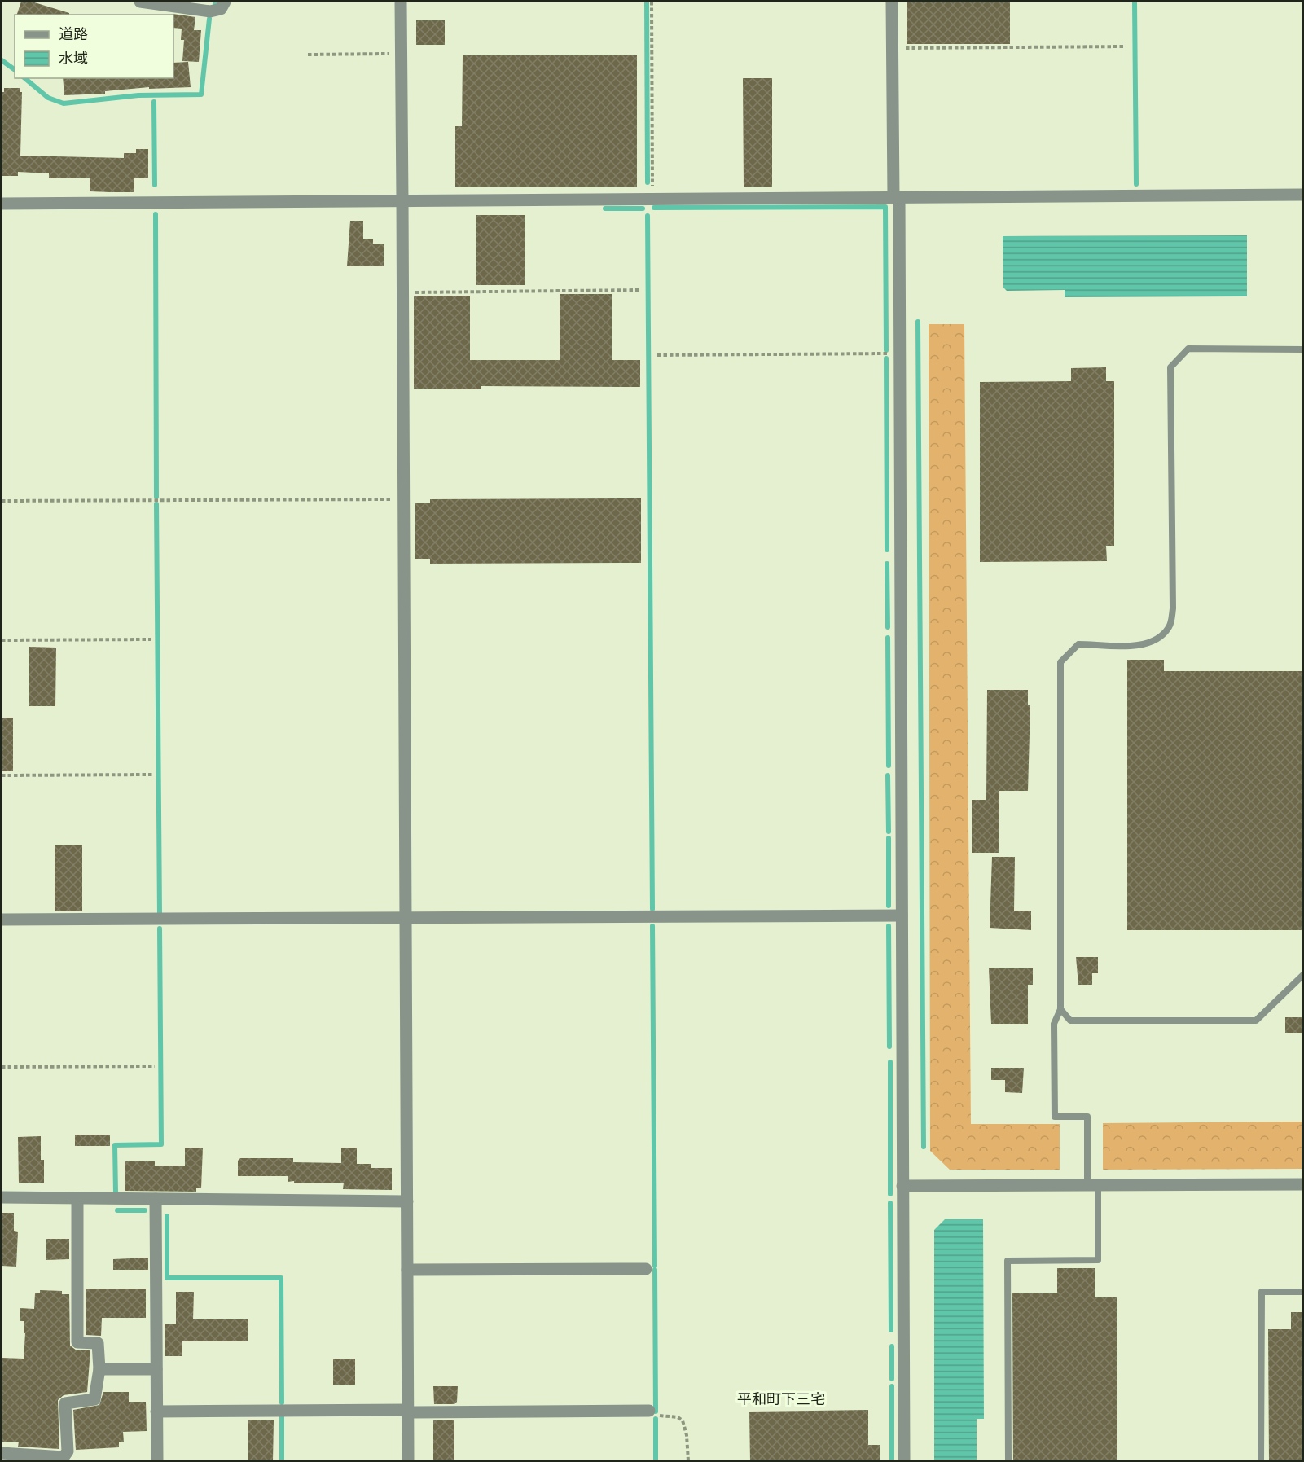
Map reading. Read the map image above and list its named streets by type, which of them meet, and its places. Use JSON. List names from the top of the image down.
{
  "districts": ["平和町下三宅"],
  "legend": ["道路", "水域"]
}
